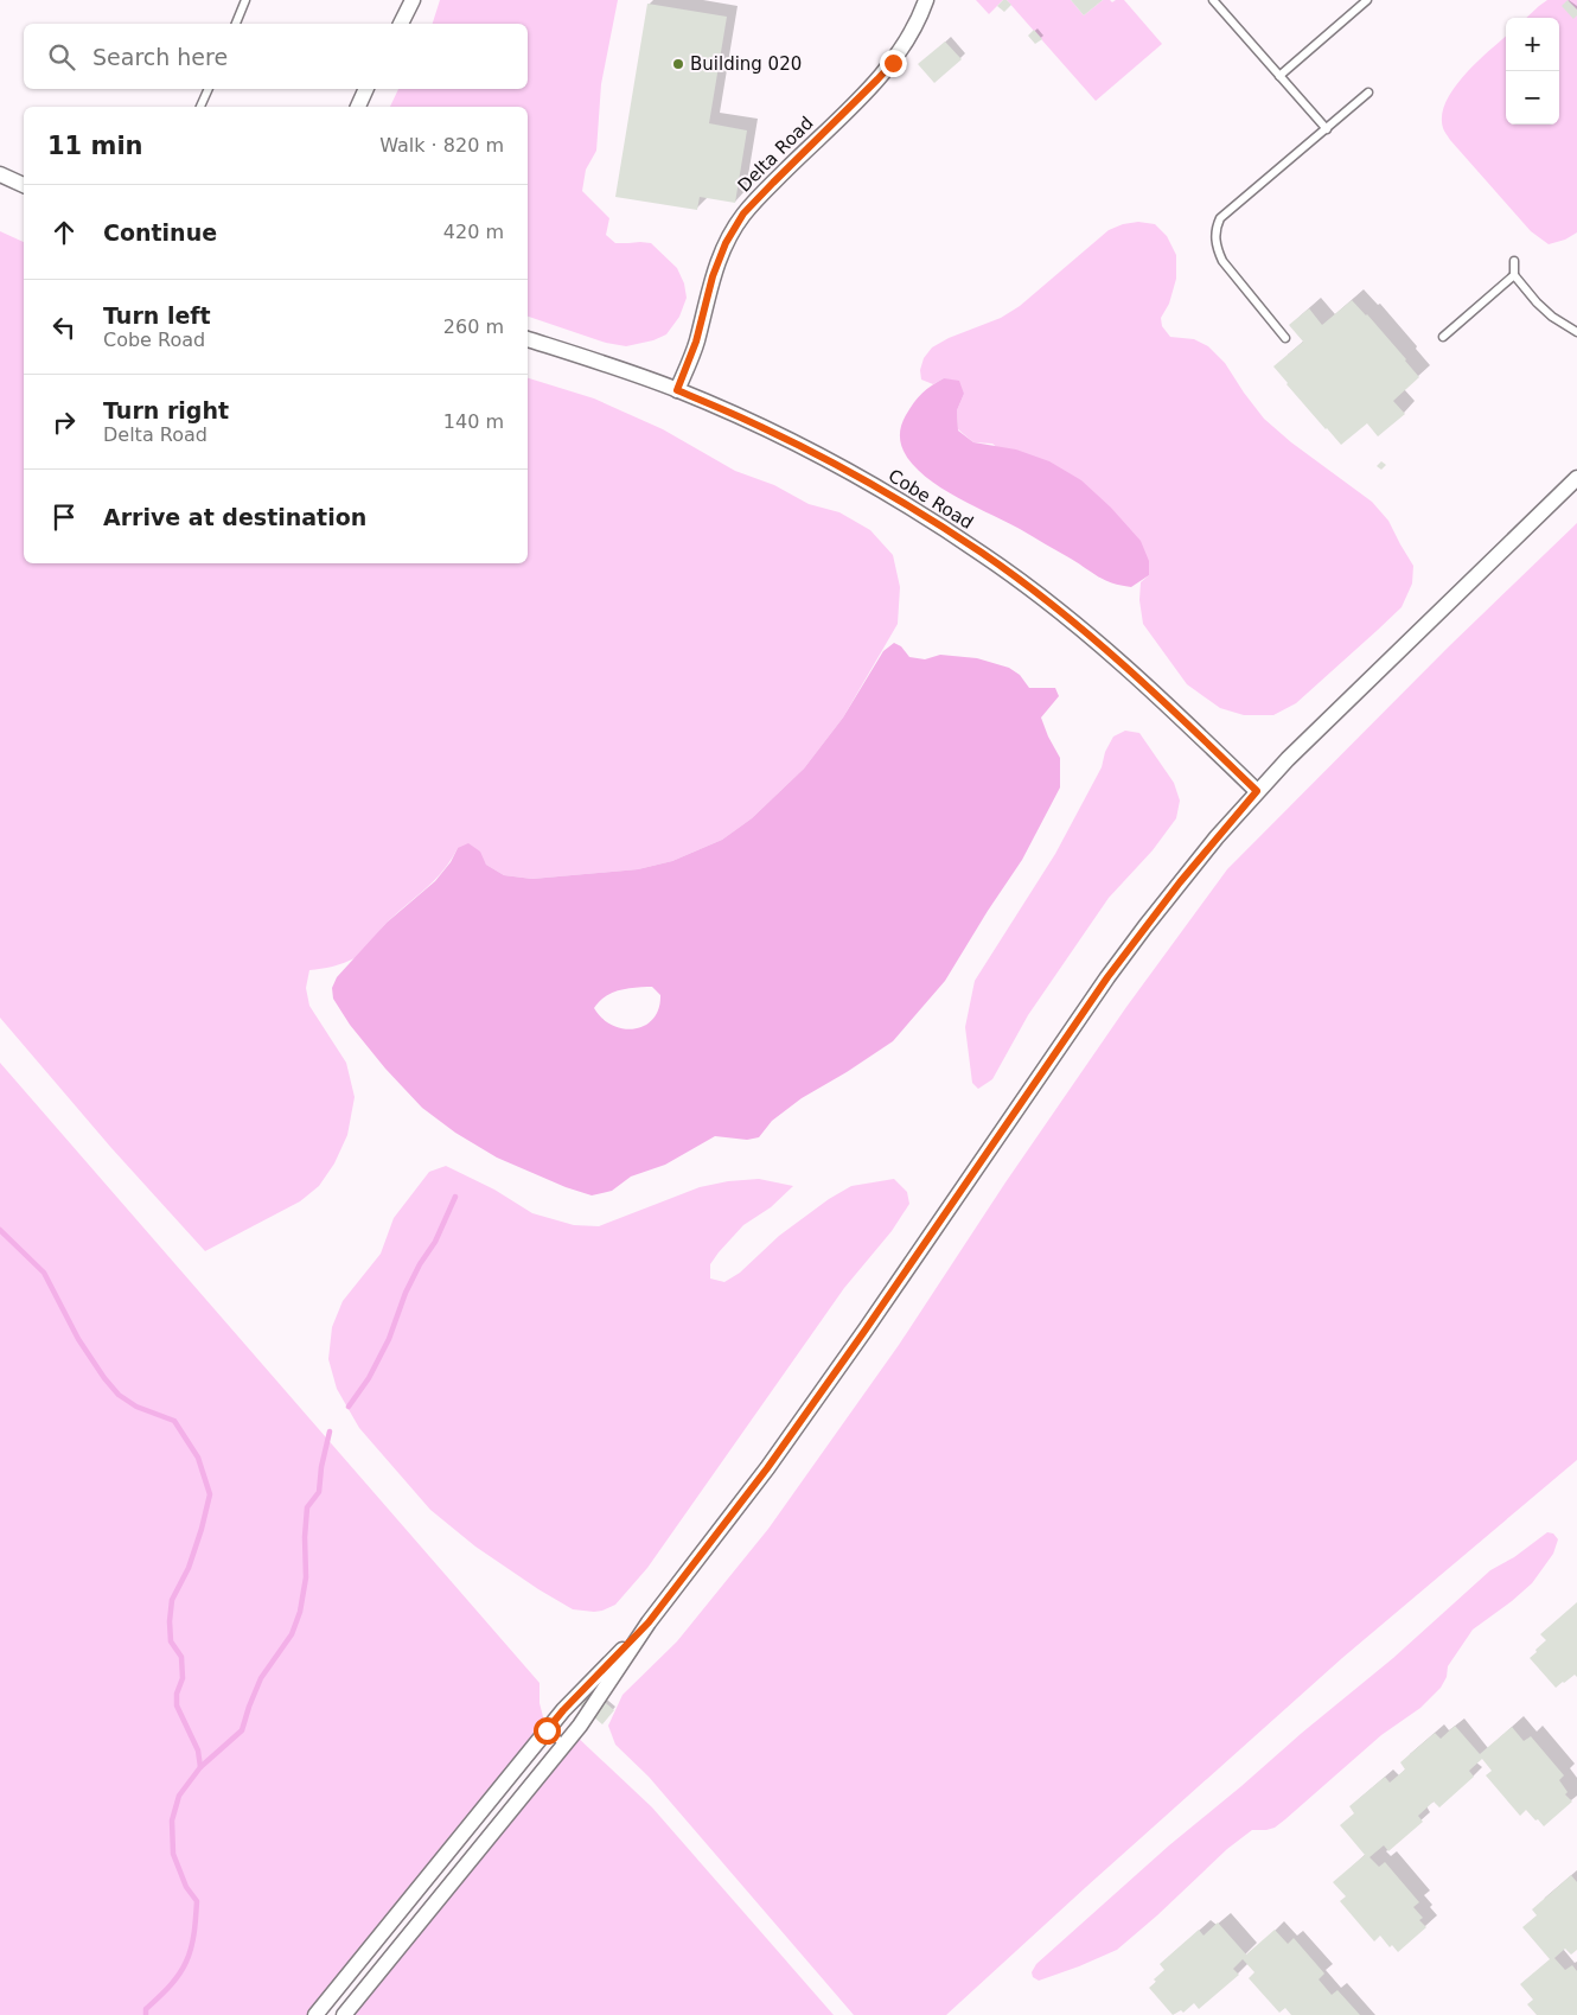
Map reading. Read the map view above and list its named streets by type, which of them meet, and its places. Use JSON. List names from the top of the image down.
{
  "streets": {
    "street": ["Delta Road", "Cobe Road"]
  },
  "crossings": [
    ["Delta Road", "Cobe Road"]
  ],
  "places": ["Building 020"],
  "page": {
    "map_buttons": ["+", "−"],
    "search": "Search here",
    "heading": ["11 min", "Walk · 820 m"],
    "list": [
      ["Continue", "420 m"],
      ["Turn left", "Cobe Road", "260 m"],
      ["Turn right", "Delta Road", "140 m"],
      "Arrive at destination"
    ]
  }
}
